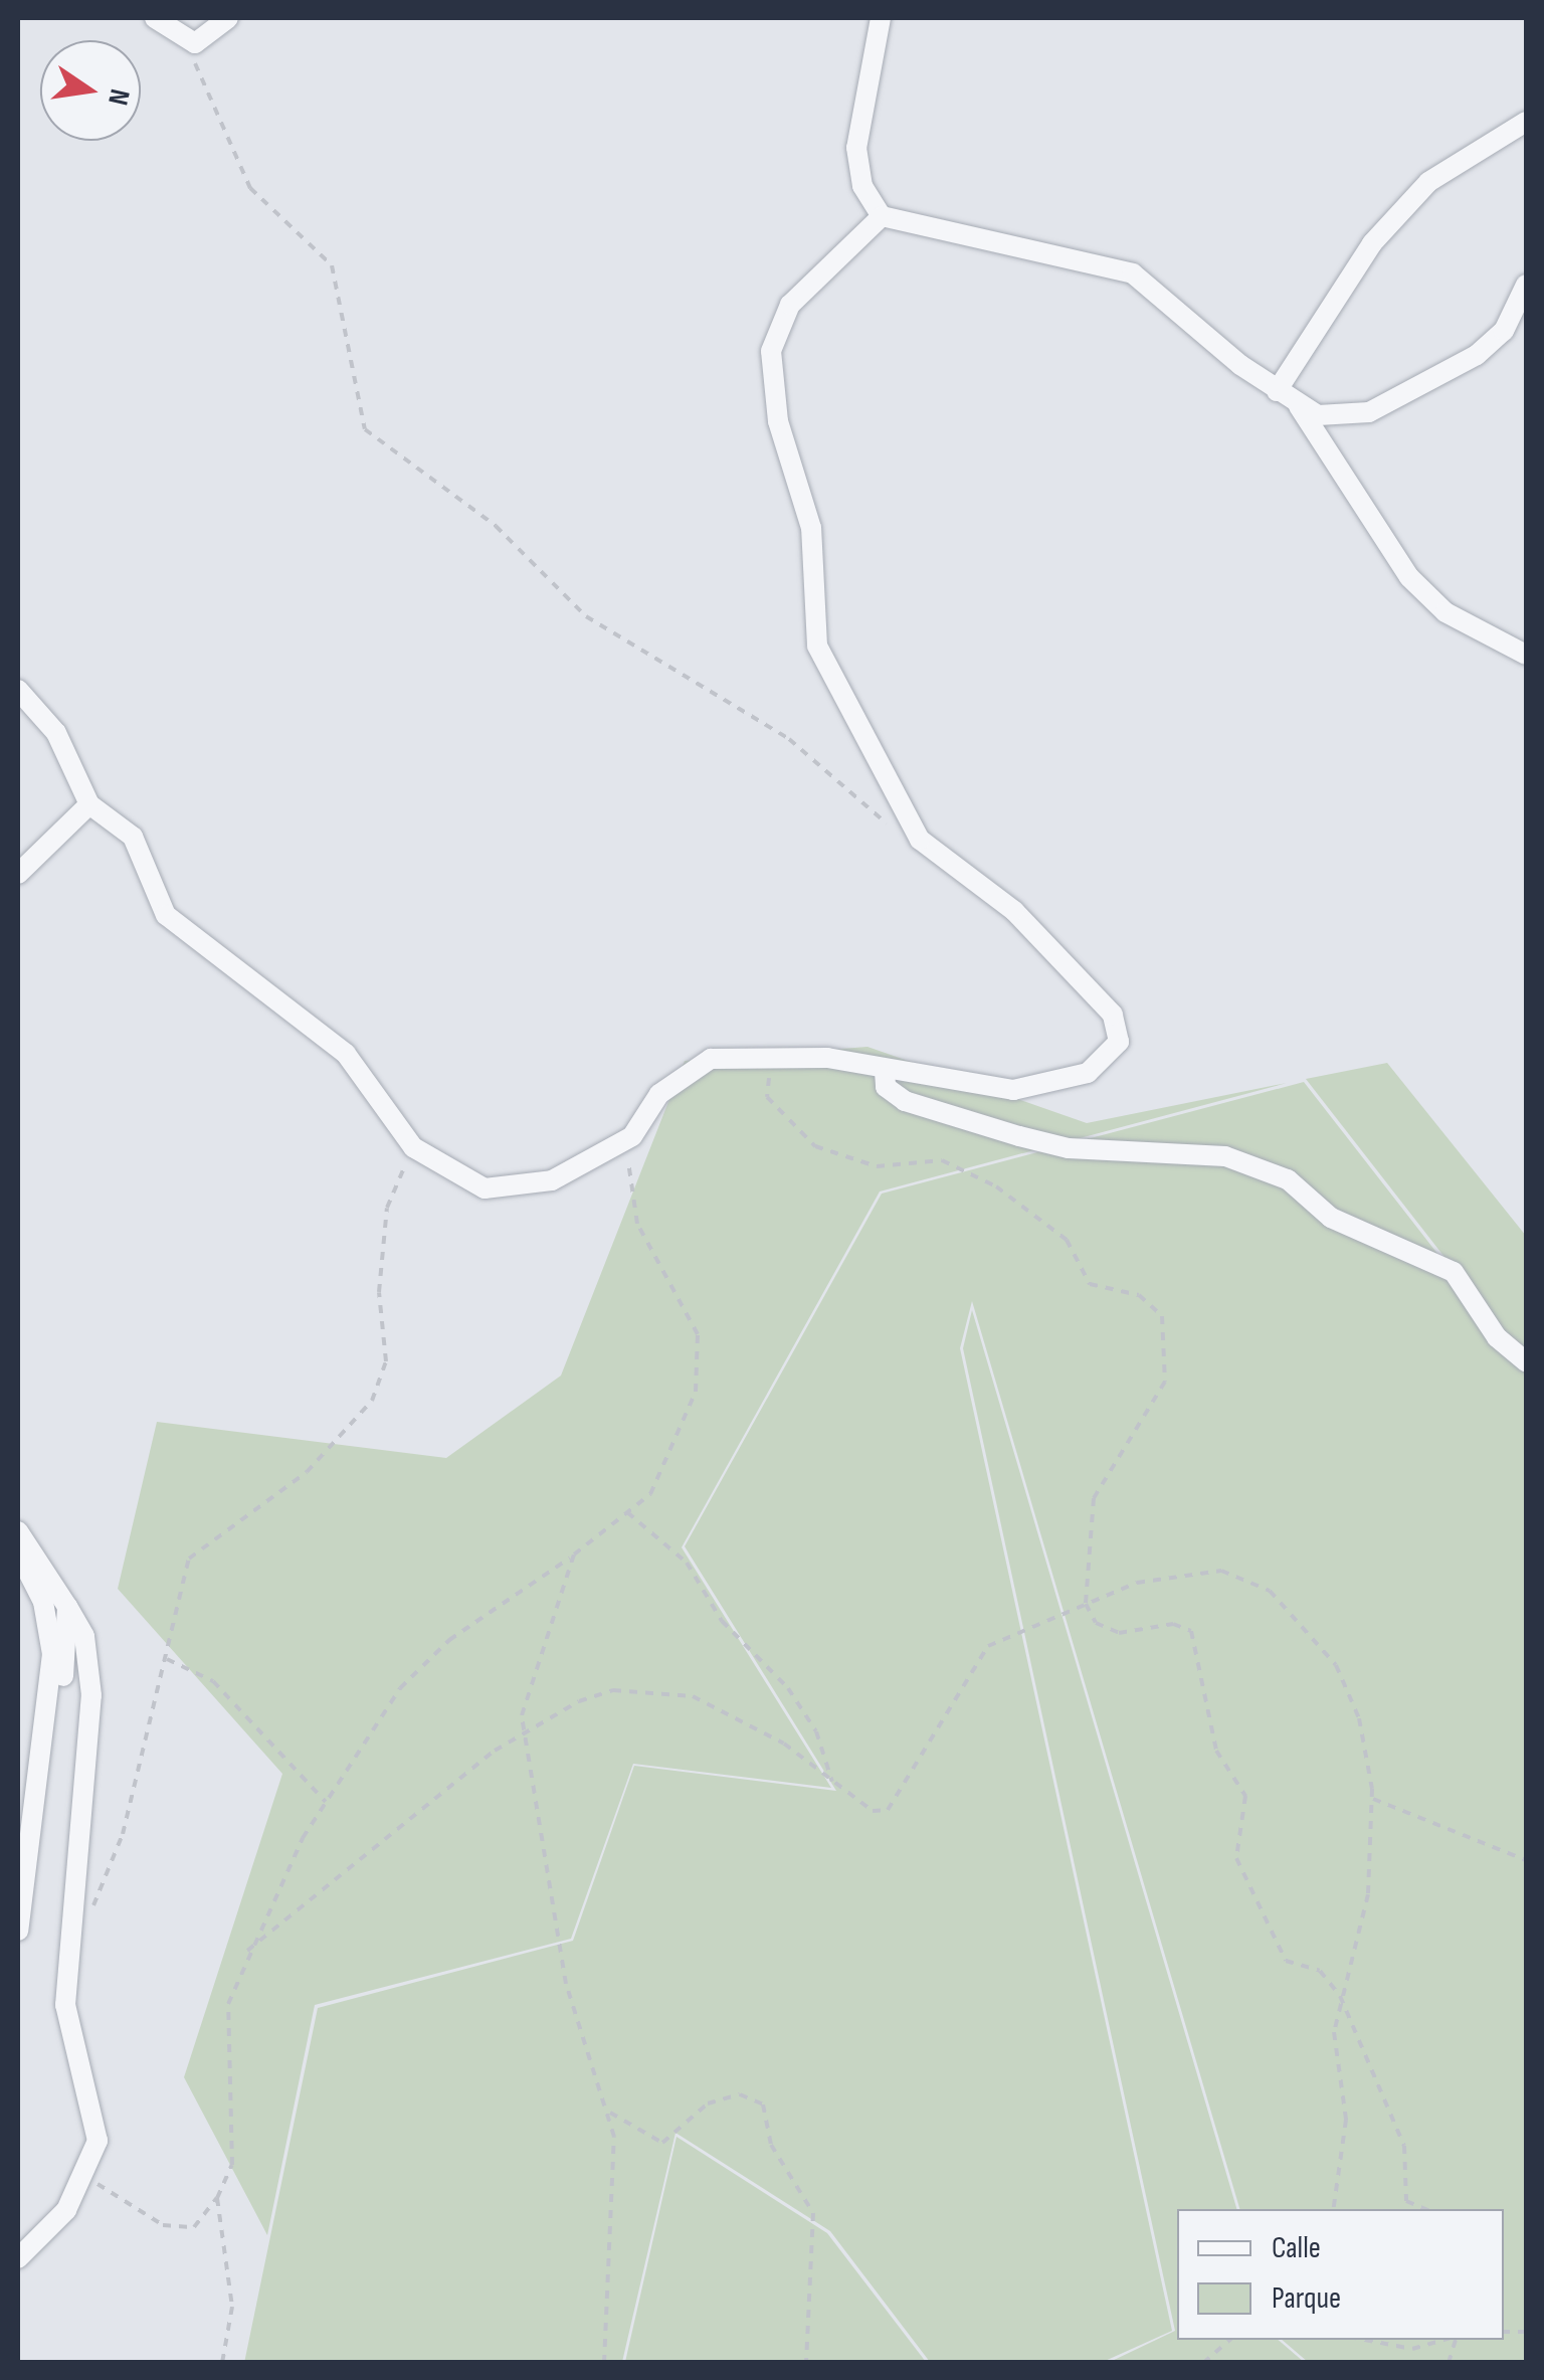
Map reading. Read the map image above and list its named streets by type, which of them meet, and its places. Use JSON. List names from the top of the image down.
{
  "legend": ["Calle", "Parque"],
  "north": "right"
}
